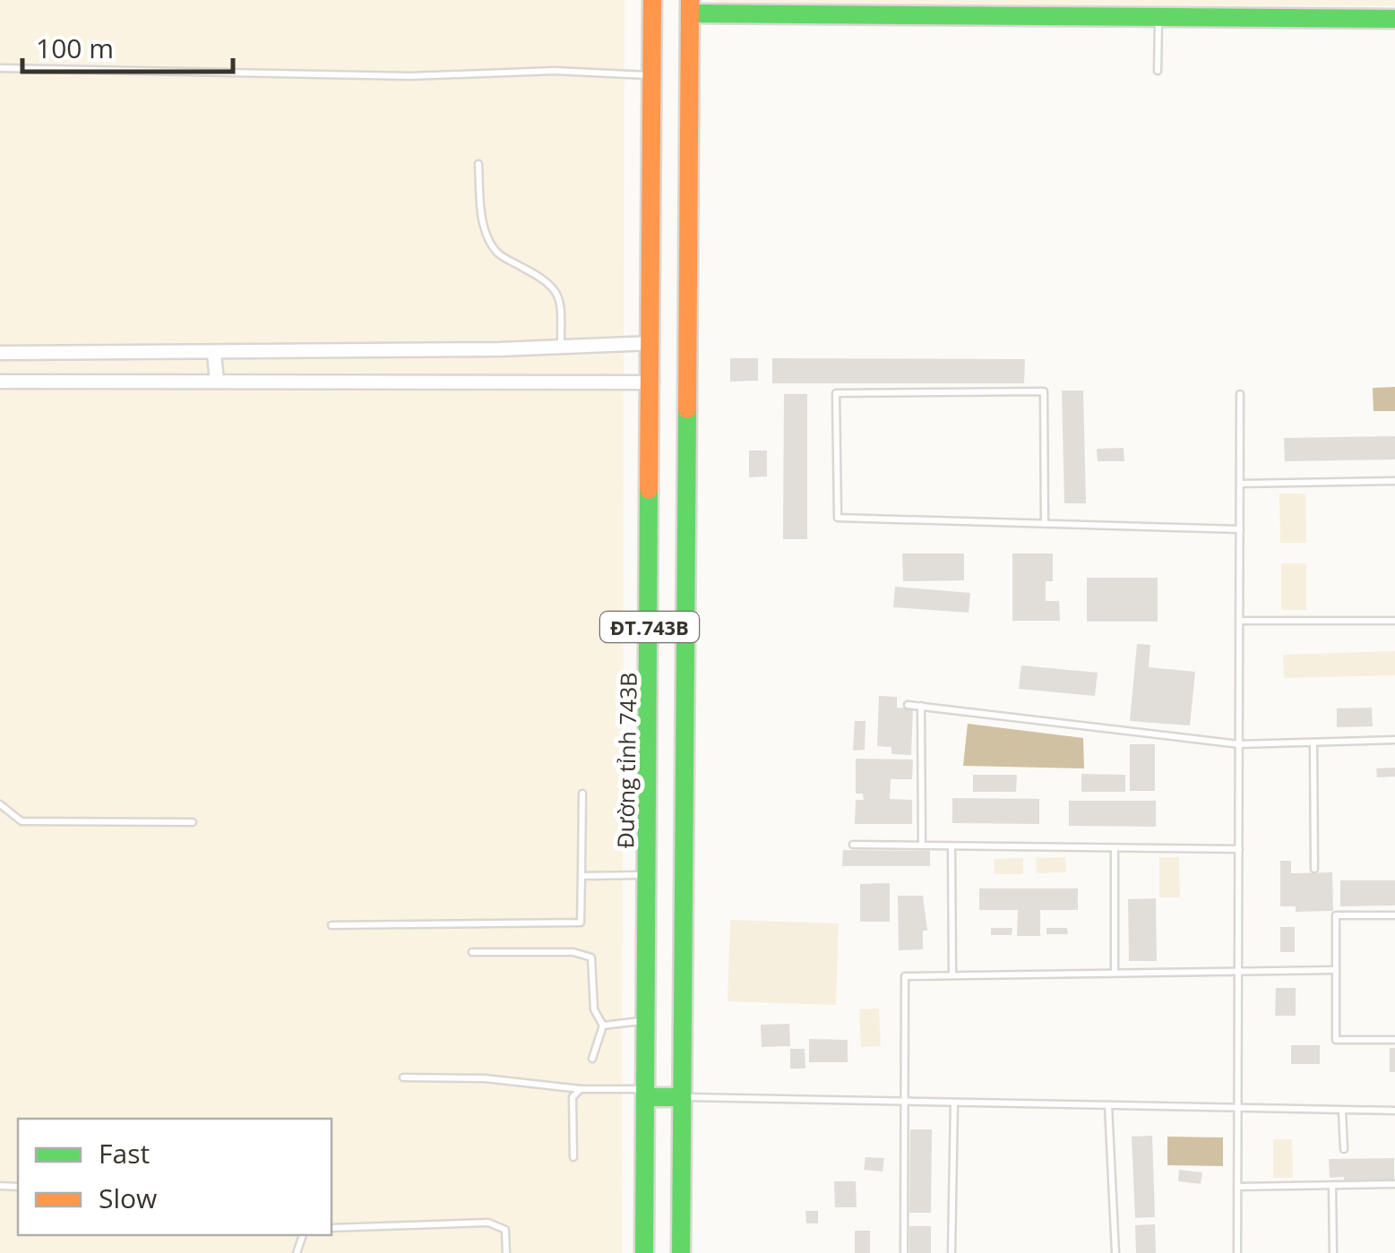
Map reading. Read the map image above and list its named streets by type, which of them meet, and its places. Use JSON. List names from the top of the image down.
{
  "streets": {
    "main road": ["ĐT.743B", "Đường tỉnh 743B"]
  },
  "legend": ["Fast", "Slow"],
  "scale_bar": "100 m"
}
